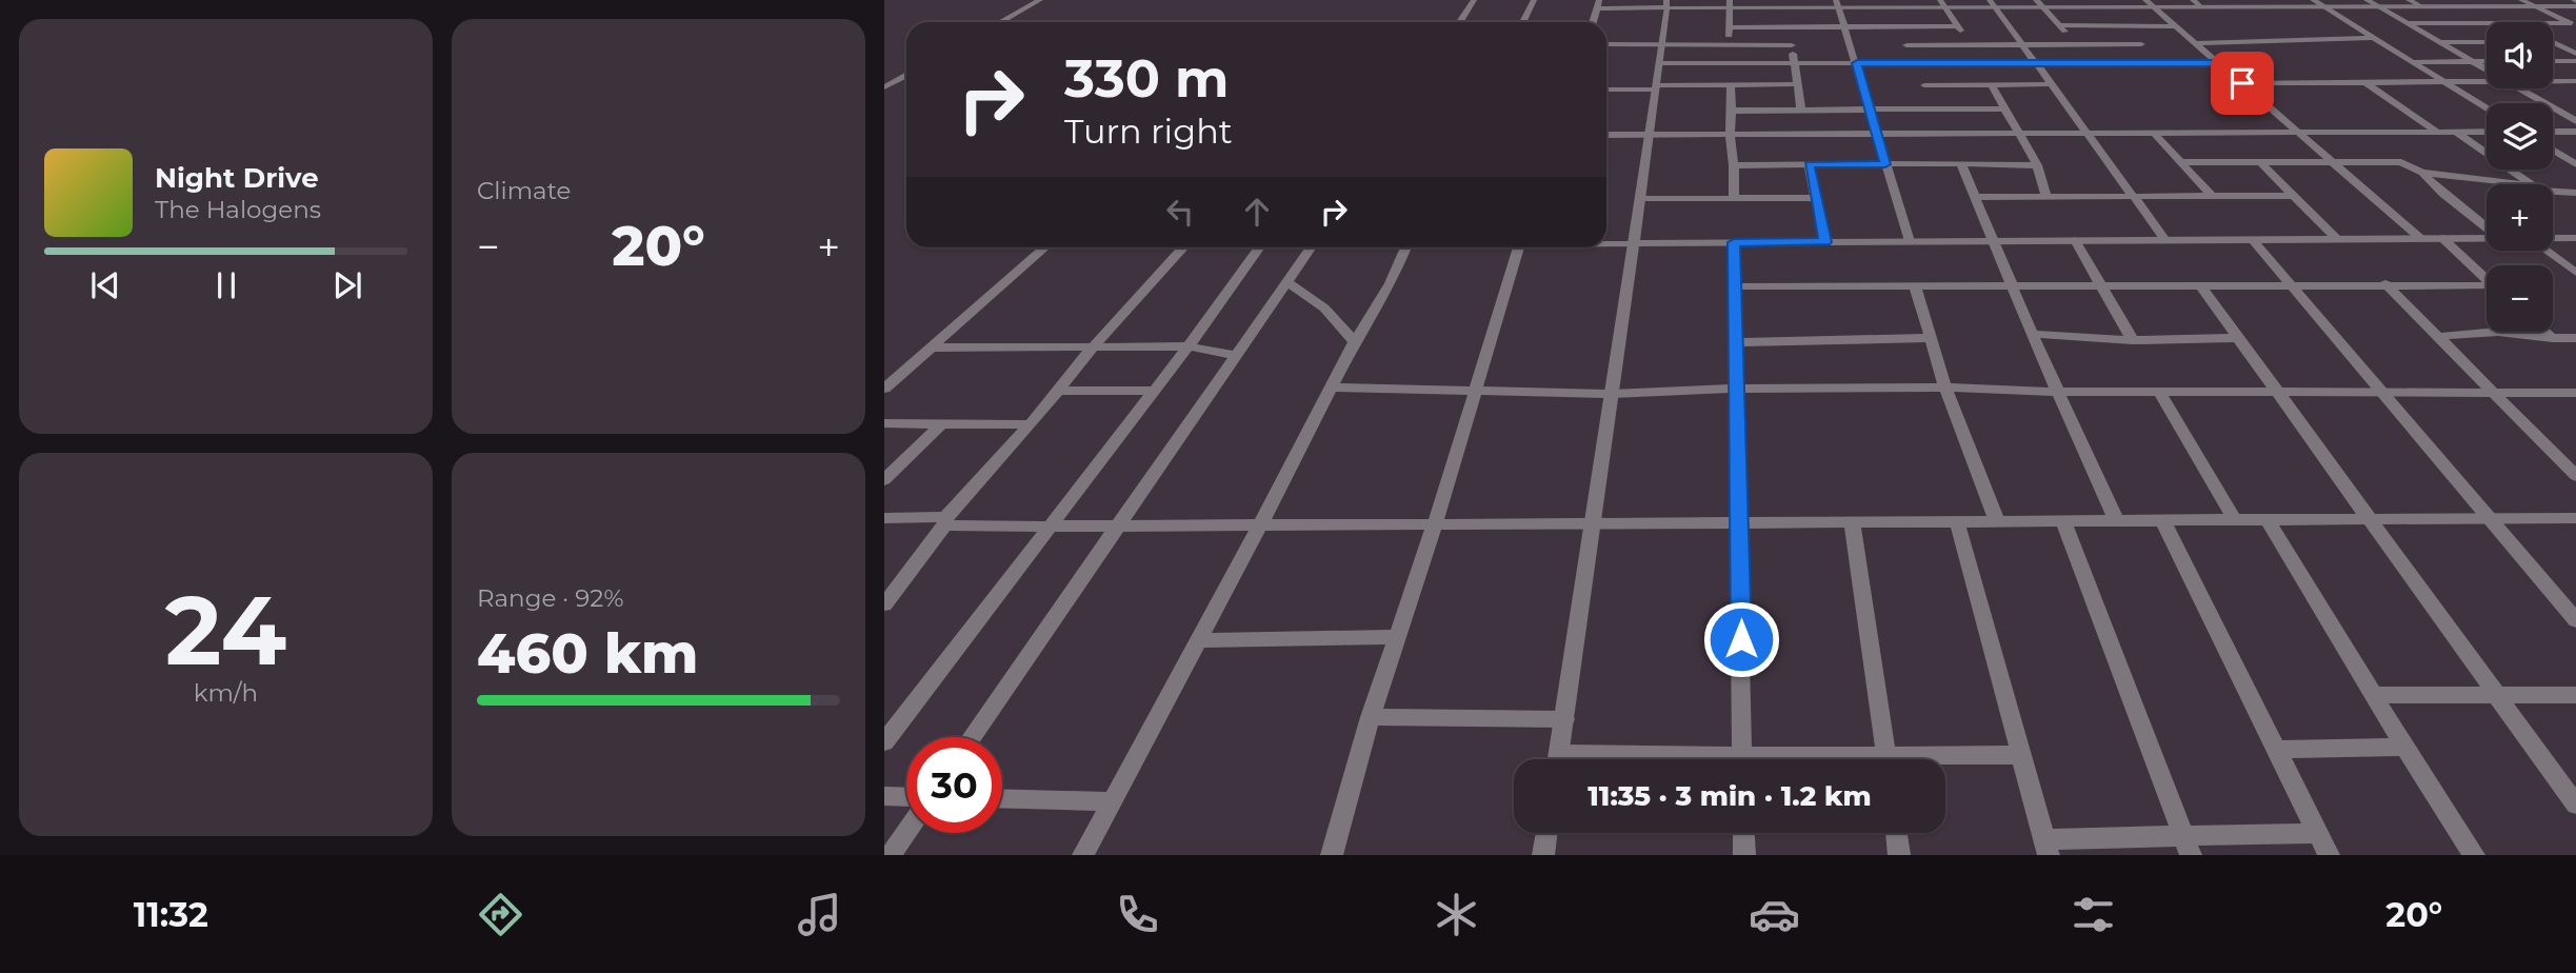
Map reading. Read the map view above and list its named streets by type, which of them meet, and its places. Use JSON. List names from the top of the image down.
{
  "page": {
    "tile": [
      "Climate",
      ["24", "km/h"],
      ["Range · 92%", "460 km"]
    ],
    "map_buttons": ["+", "−"],
    "turn": ["330 m", "Turn right"],
    "song": ["Night Drive", "The Halogens"],
    "heat": ["−", "20°", "+"],
    "limit": "30",
    "trip": "11:35 · 3 min · 1.2 km",
    "tabs": ["11:32", "20°"]
  }
}
